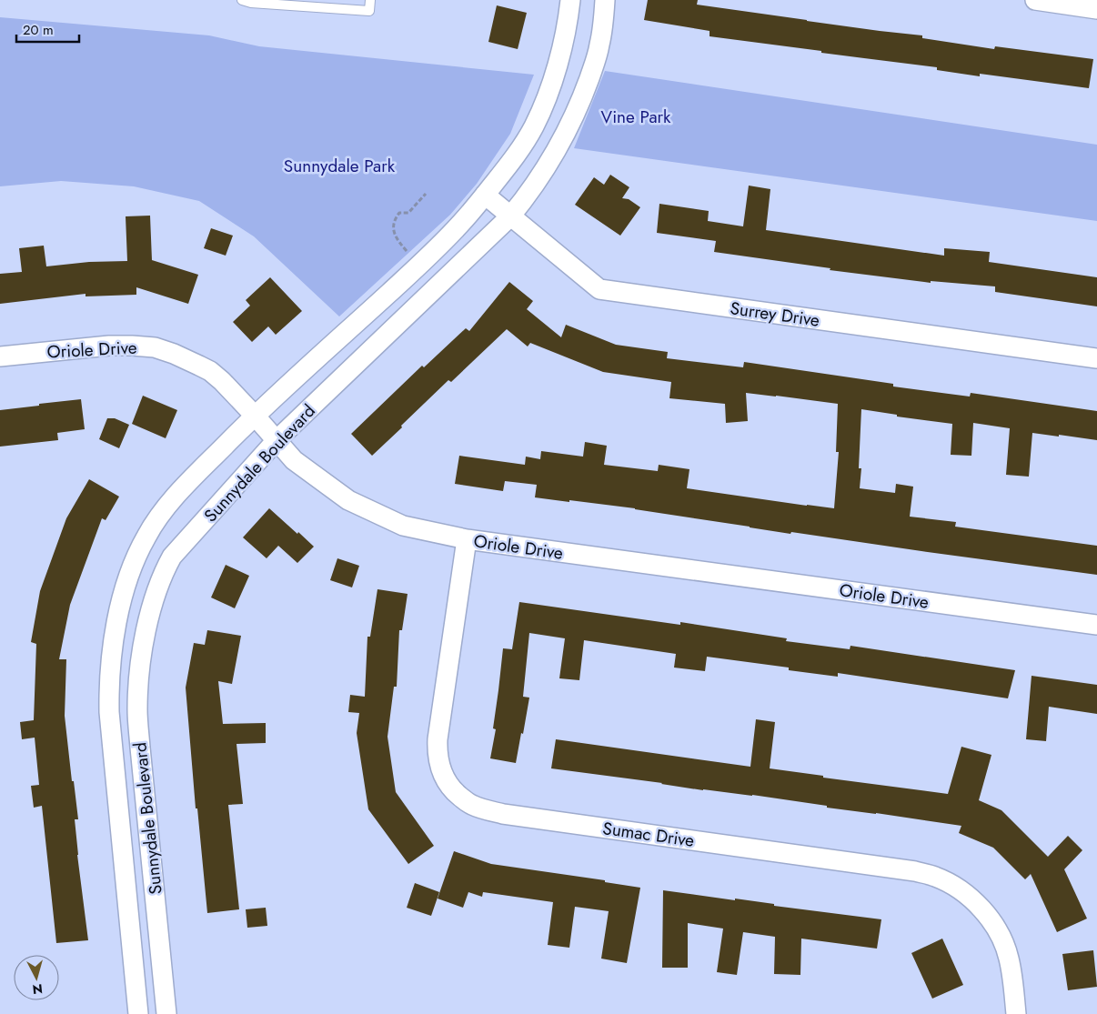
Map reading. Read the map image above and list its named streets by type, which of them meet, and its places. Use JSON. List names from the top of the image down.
{
  "streets": {
    "street": [
      "Surrey Drive",
      "Oriole Drive",
      "Sunnydale Boulevard",
      "Sumac Drive"
    ]
  },
  "crossings": [
    ["Surrey Drive", "Sunnydale Boulevard"],
    ["Oriole Drive", "Sunnydale Boulevard"],
    ["Oriole Drive", "Sumac Drive"]
  ],
  "parks": ["Vine Park", "Sunnydale Park"],
  "scale_bar": "20 m",
  "north": "bottom"
}
